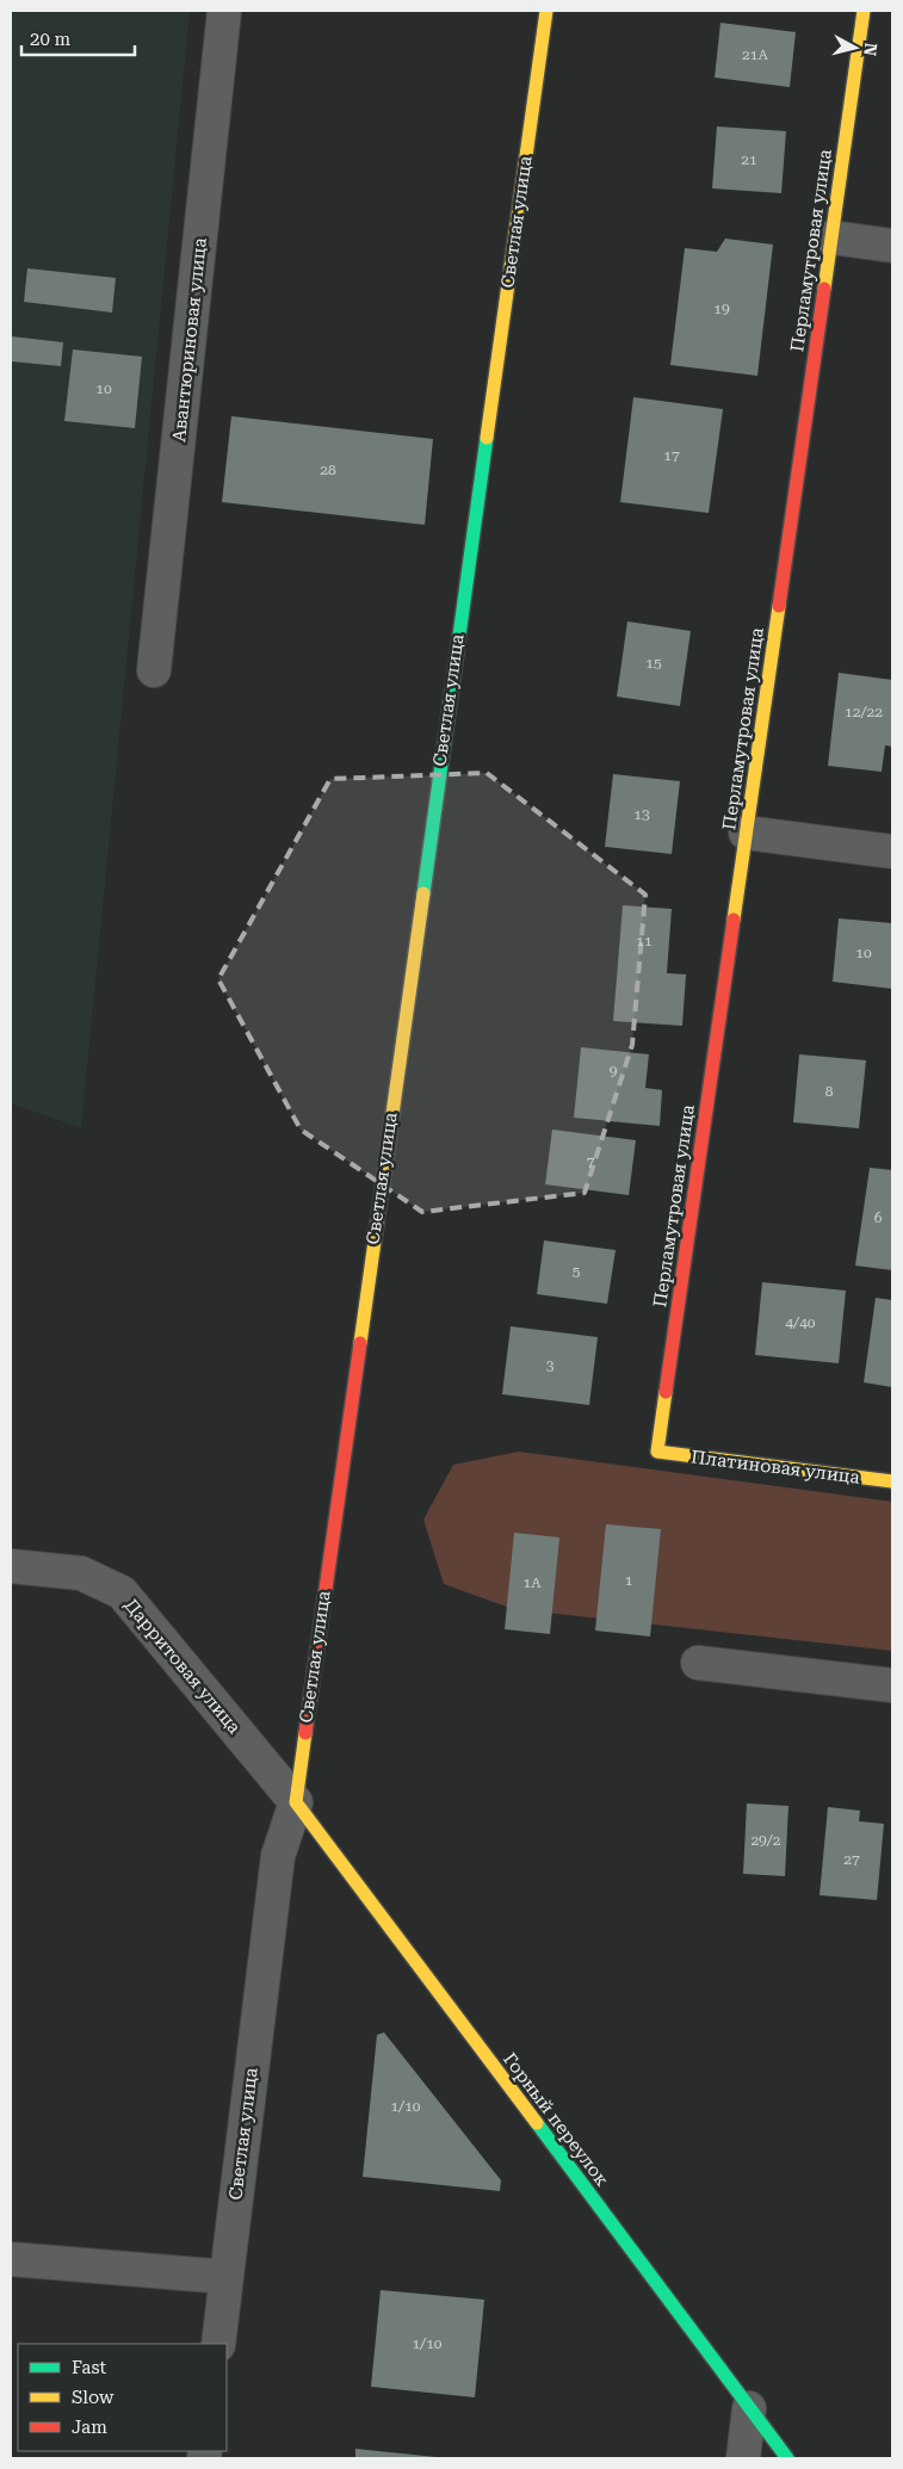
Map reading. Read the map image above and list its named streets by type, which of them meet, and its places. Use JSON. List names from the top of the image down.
{
  "streets": {
    "street": [
      "Светлая улица",
      "Перламутровая улица",
      "Авантюриновая улица",
      "Платиновая улица",
      "Дарритовая улица",
      "Горный переулок"
    ]
  },
  "crossings": [
    ["Светлая улица", "Дарритовая улица"],
    ["Светлая улица", "Горный переулок"],
    ["Перламутровая улица", "Платиновая улица"],
    ["Дарритовая улица", "Горный переулок"]
  ],
  "house_numbers": [
    "21А",
    "21",
    "19",
    "10",
    "17",
    "28",
    "15",
    "12/22",
    "13",
    "11",
    "10",
    "9",
    "8",
    "7",
    "6",
    "5",
    "4/40",
    "3",
    "1",
    "1А",
    "29/2",
    "27",
    "1/10",
    "1/10"
  ],
  "legend": ["Fast", "Slow", "Jam"],
  "scale_bar": "20 m",
  "north": "right"
}
